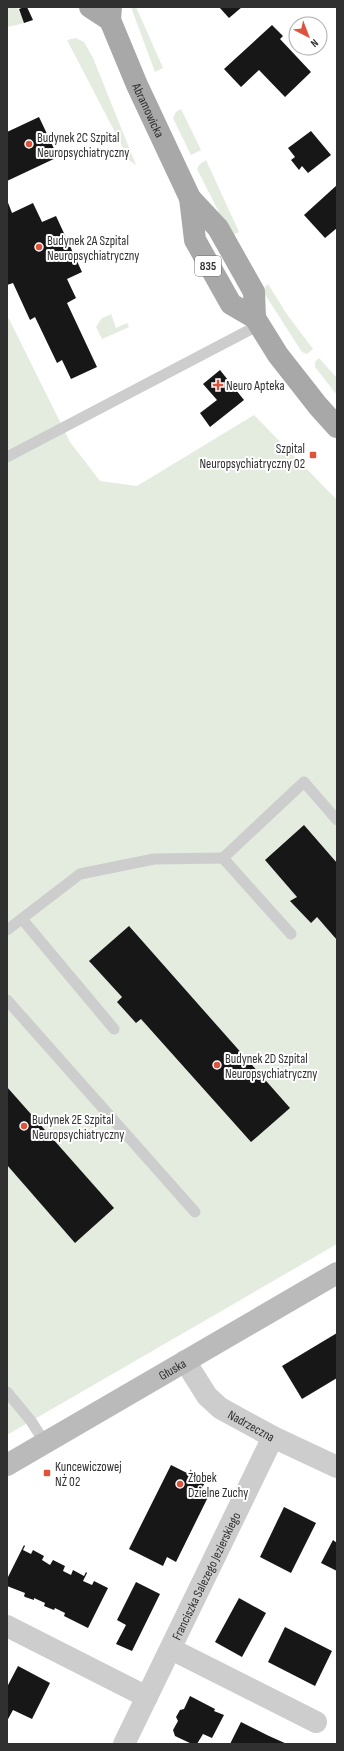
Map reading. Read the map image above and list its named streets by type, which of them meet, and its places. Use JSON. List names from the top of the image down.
{
  "streets": {
    "main road": ["Abramowicka", "835"],
    "street": ["Głuska", "Nadrzeczna", "Franciszka Salezego Jezierskiego"]
  },
  "crossings": [
    ["Głuska", "Nadrzeczna"],
    ["Nadrzeczna", "Franciszka Salezego Jezierskiego"]
  ],
  "places": {
    "other": [
      "Budynek 2C Szpital Neuropsychiatryczny",
      "Budynek 2A Szpital Neuropsychiatryczny",
      "Budynek 2D Szpital Neuropsychiatryczny",
      "Budynek 2E Szpital Neuropsychiatryczny",
      "Żłobek Dzielne Zuchy"
    ],
    "health": ["Neuro Apteka"],
    "transit": ["Szpital Neuropsychiatryczny 02", "Kuncewiczowej NŻ 02"]
  },
  "north": "bottom right"
}
